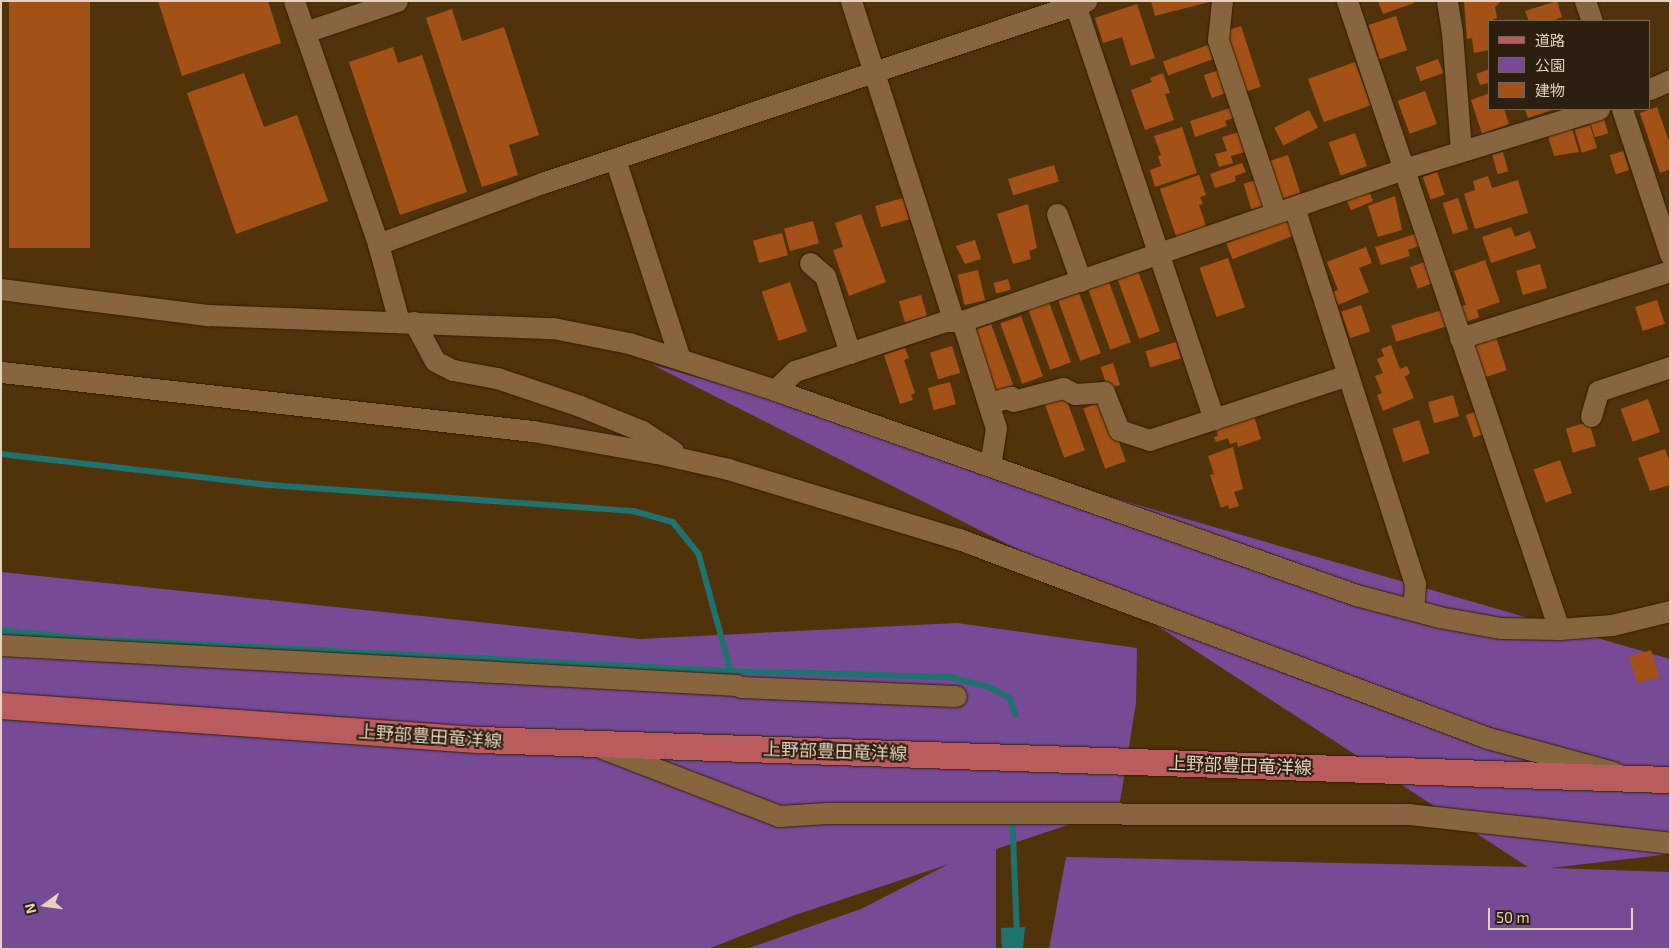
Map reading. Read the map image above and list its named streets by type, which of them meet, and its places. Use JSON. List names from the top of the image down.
{
  "streets": {
    "main road": ["上野部豊田竜洋線"]
  },
  "legend": ["道路", "公園", "建物"],
  "scale_bar": "50 m",
  "north": "left"
}
